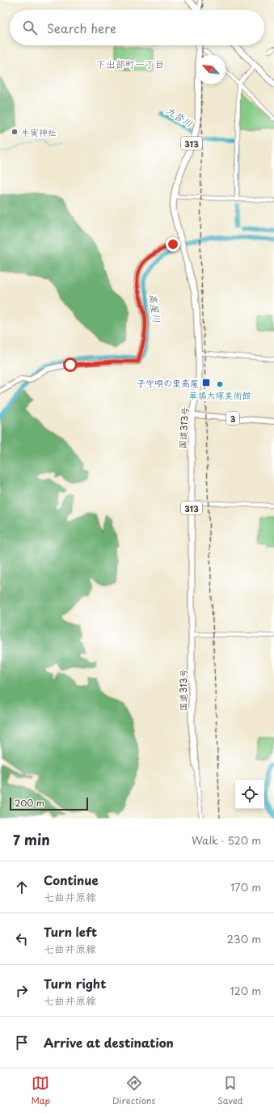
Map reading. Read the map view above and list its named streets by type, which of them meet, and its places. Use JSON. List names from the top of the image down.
{
  "streets": {
    "highway": ["313", "国道313号"],
    "main road": ["3"]
  },
  "crossings": [
    ["3", "国道313号"]
  ],
  "districts": ["下出部町一丁目"],
  "water": ["九沓川", "高屋川"],
  "places": {
    "other": ["牛寅神社", "華鴒大塚美術館"],
    "transit": ["子守唄の里高屋"]
  },
  "scale_bar": "200 m",
  "north": "top left",
  "page": {
    "search": "Search here",
    "scale": "200 m",
    "heading": ["7 min", "Walk · 520 m"],
    "list": [
      ["Continue", "七曲井原線", "170 m"],
      ["Turn left", "七曲井原線", "230 m"],
      ["Turn right", "七曲井原線", "120 m"],
      "Arrive at destination"
    ],
    "nav": ["Map", "Directions", "Saved"]
  }
}
